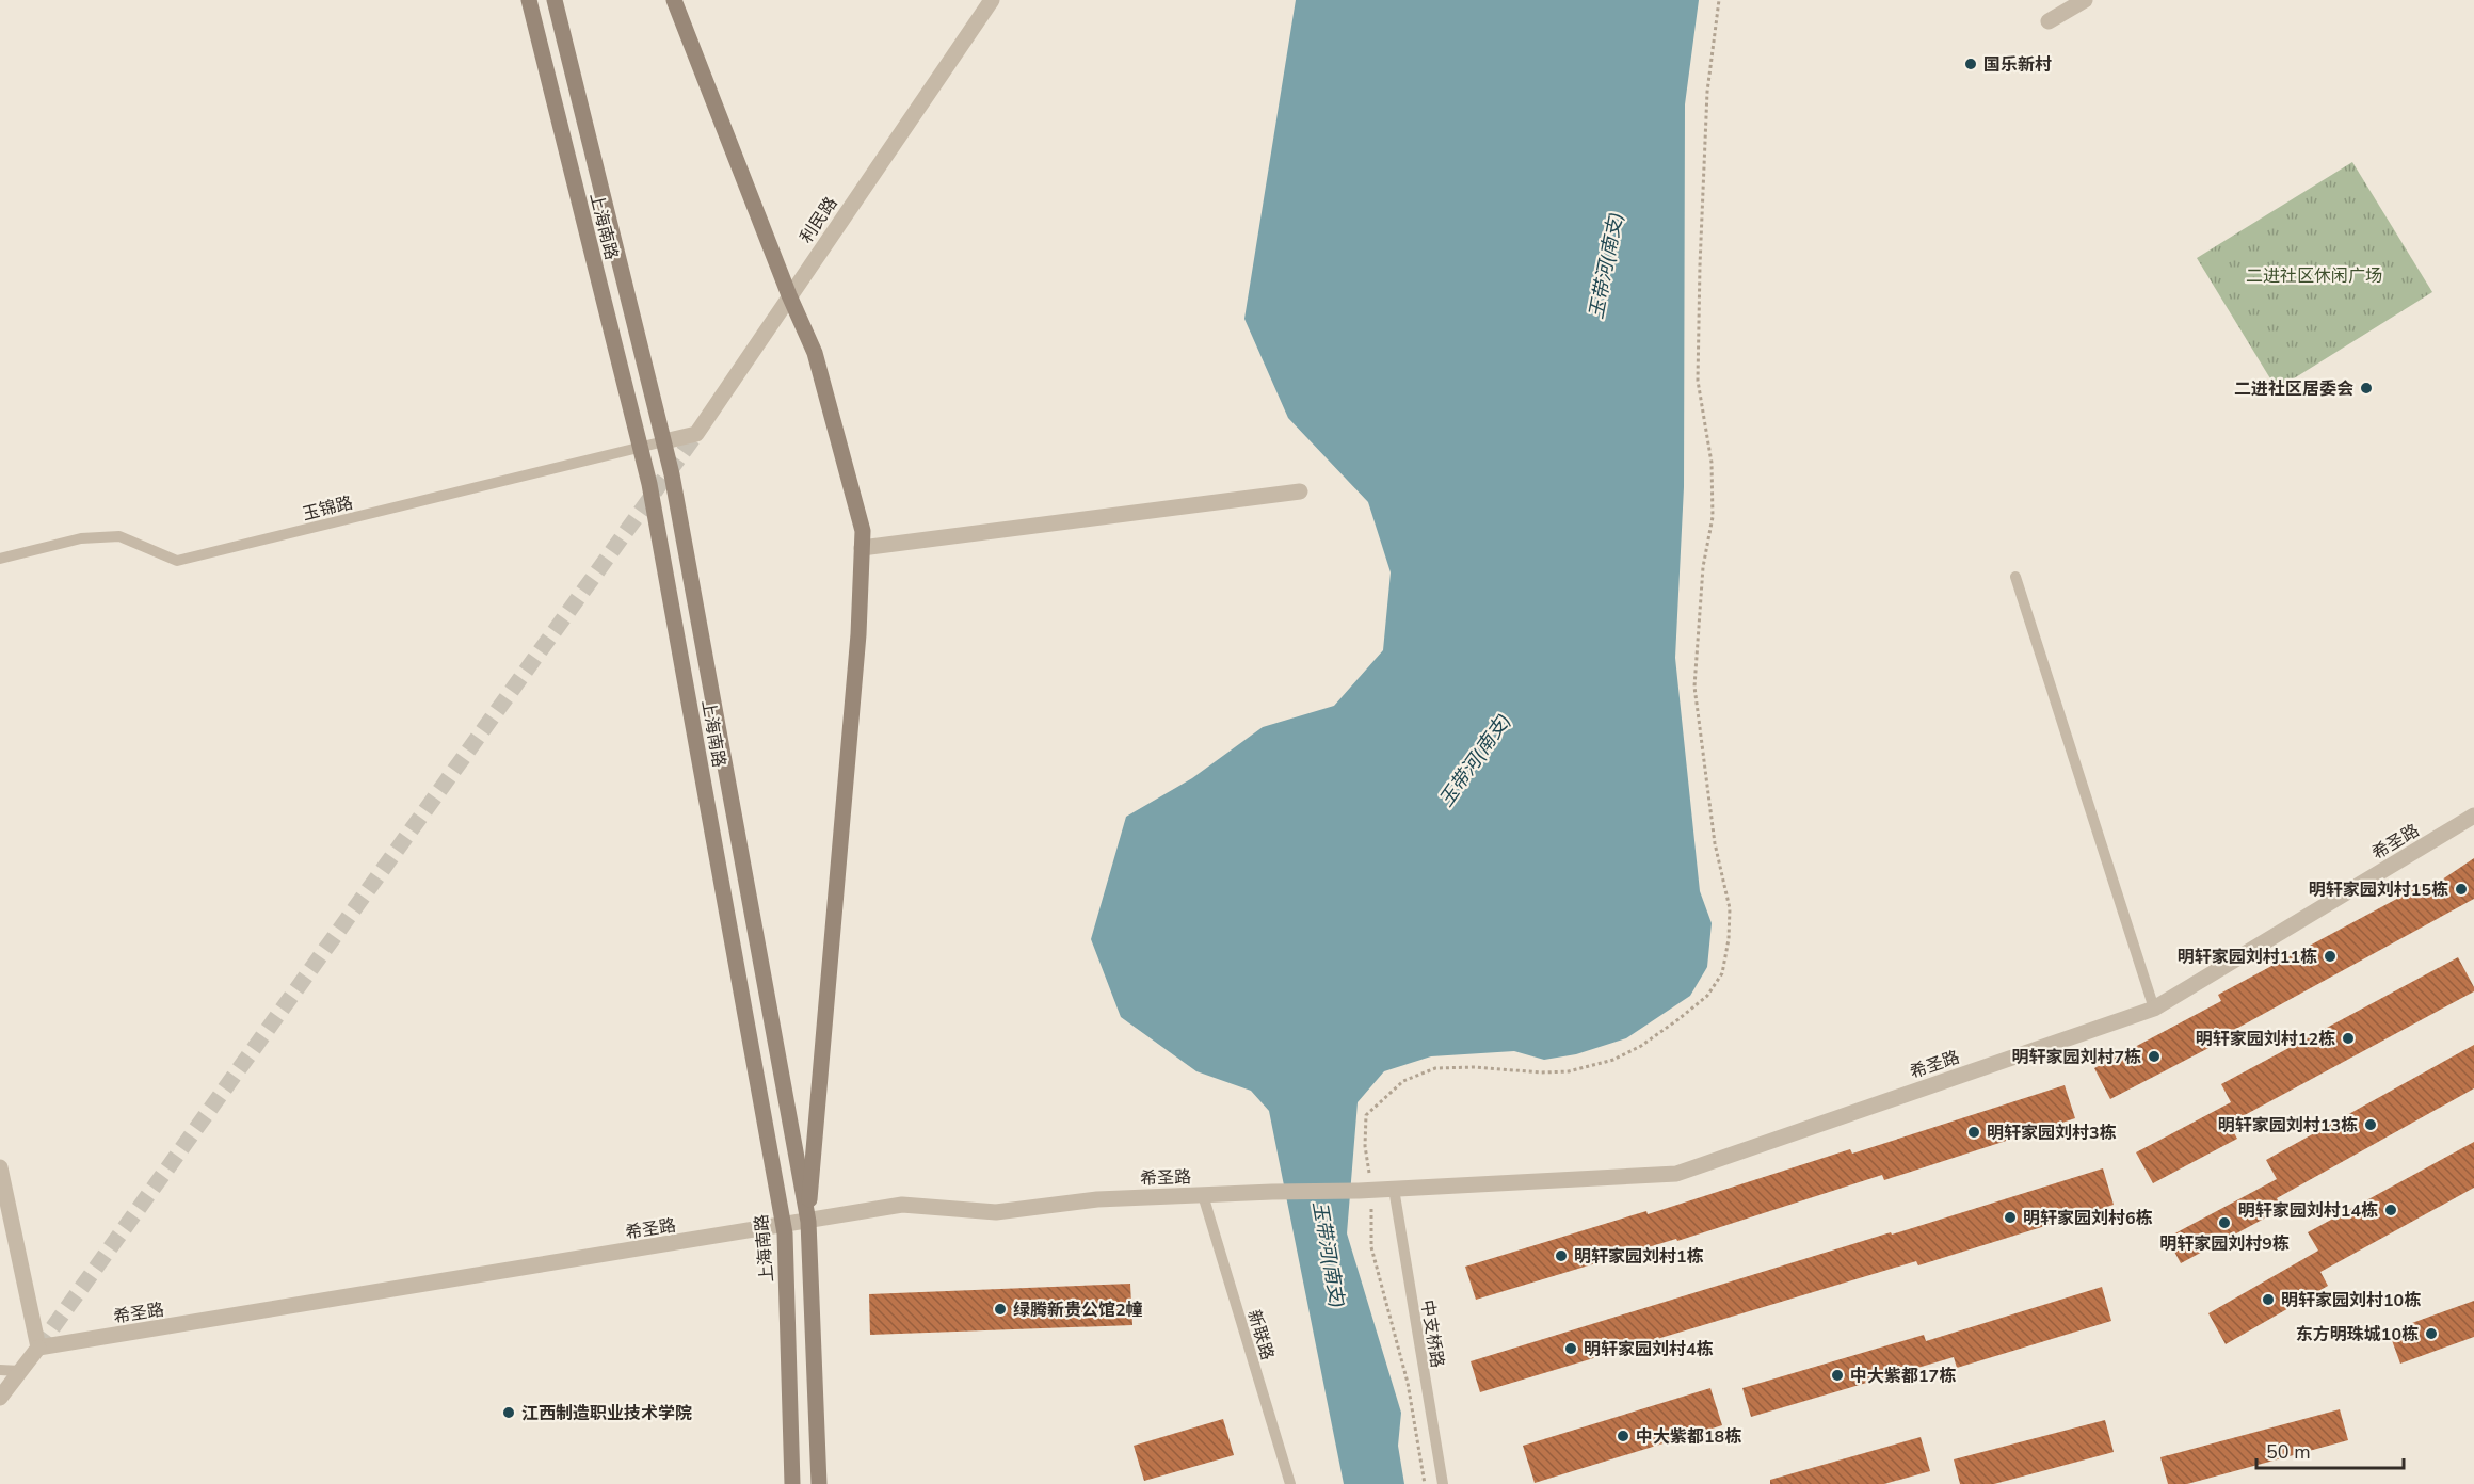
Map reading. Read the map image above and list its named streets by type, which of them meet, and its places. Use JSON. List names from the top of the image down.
{
  "streets": {
    "main road": ["上海南路"],
    "street": ["利民路", "希圣路"],
    "lane": ["玉锦路", "中支桥路", "新联路"]
  },
  "crossings": [
    ["利民路", "上海南路"],
    ["利民路", "玉锦路"],
    ["上海南路", "玉锦路"],
    ["上海南路", "希圣路"],
    ["希圣路", "中支桥路"],
    ["希圣路", "新联路"]
  ],
  "water": ["玉带河(南支)"],
  "parks": ["二进社区休闲广场"],
  "places": [
    "国乐新村",
    "二进社区居委会",
    "明轩家园刘村15栋",
    "明轩家园刘村11栋",
    "明轩家园刘村12栋",
    "明轩家园刘村7栋",
    "明轩家园刘村13栋",
    "明轩家园刘村3栋",
    "明轩家园刘村14栋",
    "明轩家园刘村6栋",
    "明轩家园刘村9栋",
    "明轩家园刘村1栋",
    "明轩家园刘村10栋",
    "绿腾新贵公馆2幢",
    "东方明珠城10栋",
    "明轩家园刘村4栋",
    "中大紫都17栋",
    "江西制造职业技术学院",
    "中大紫都18栋"
  ],
  "scale_bar": "50 m"
}
